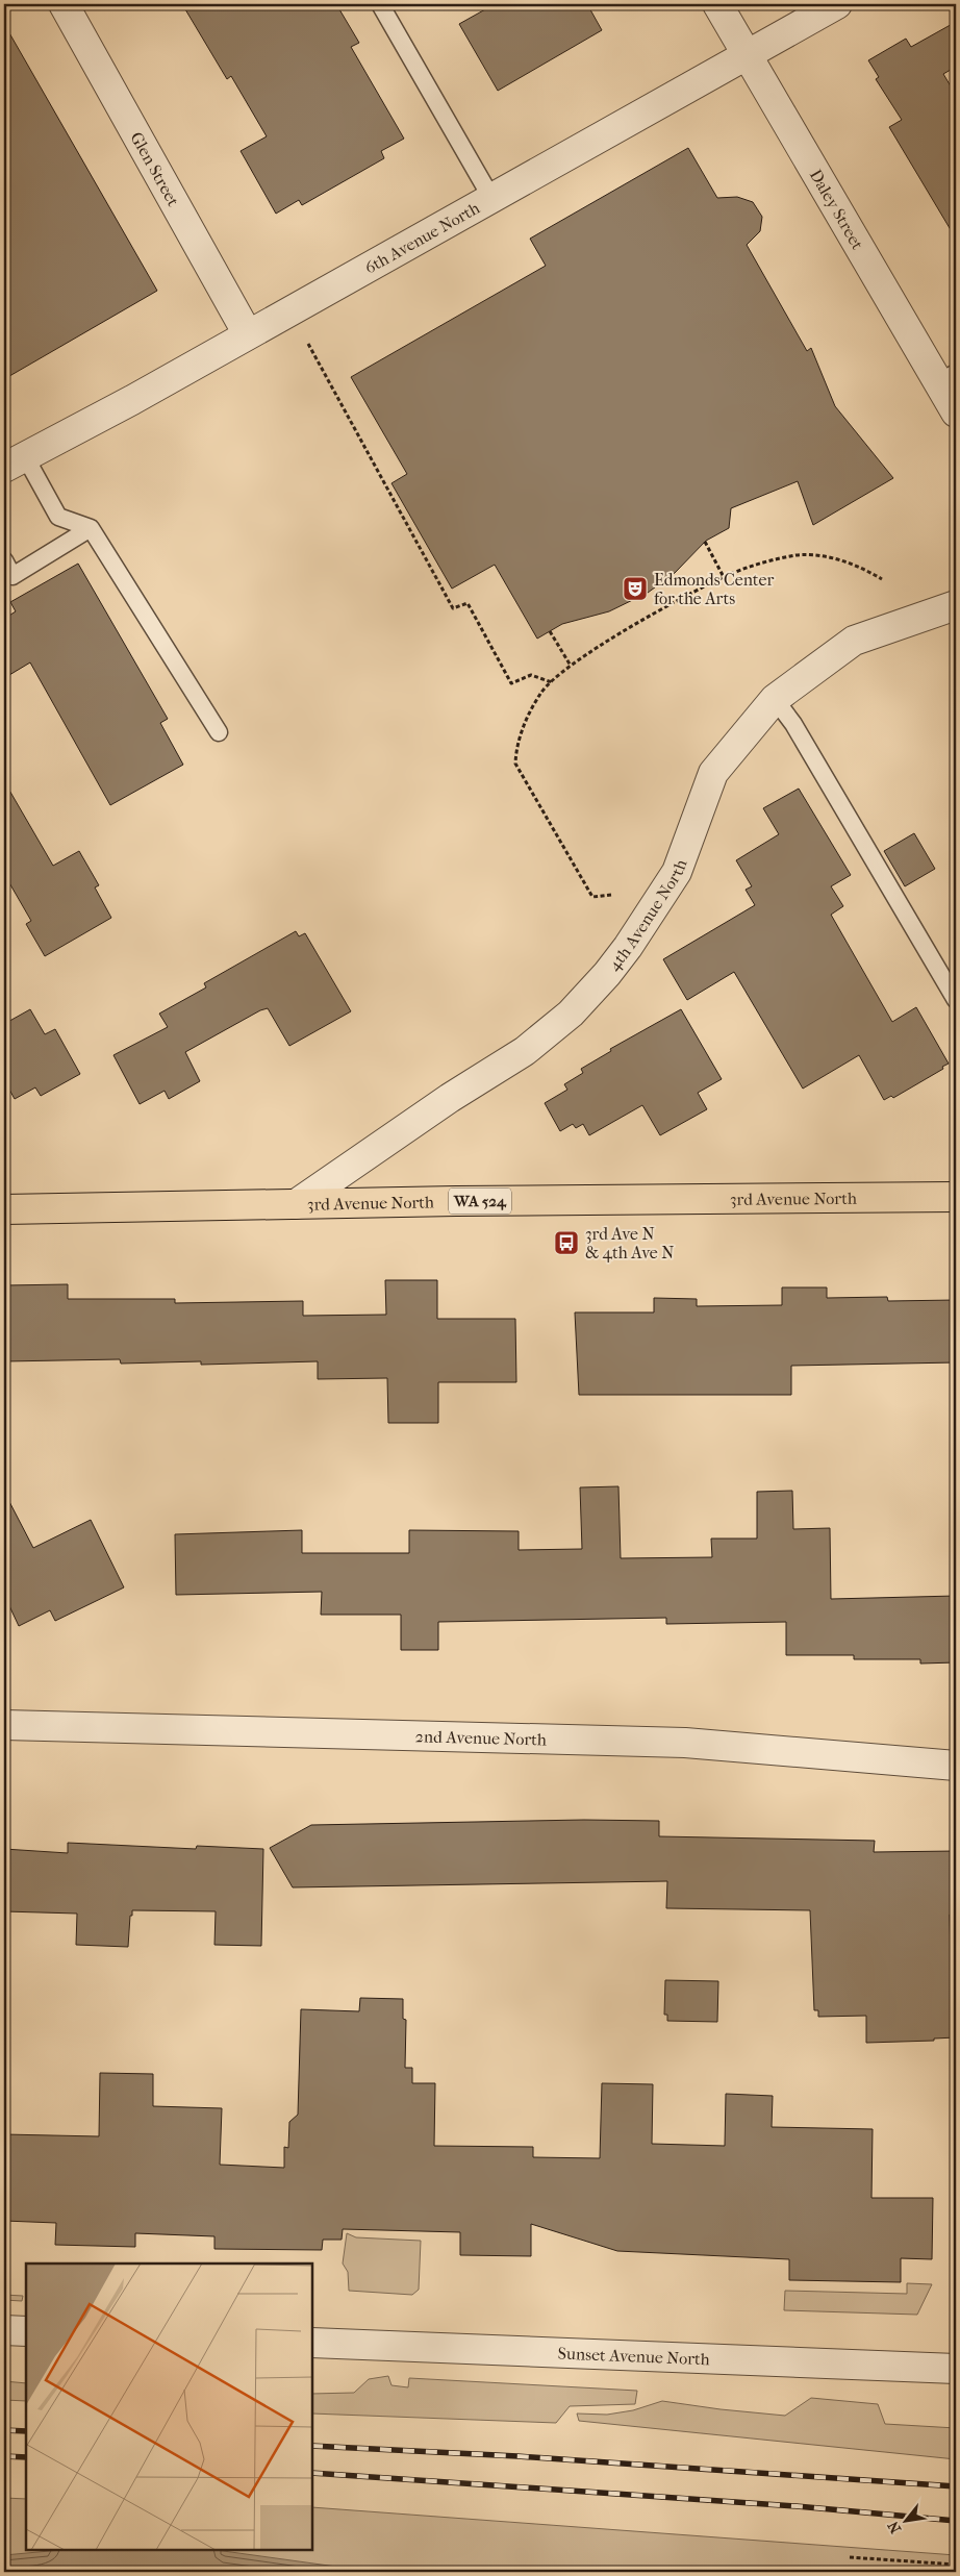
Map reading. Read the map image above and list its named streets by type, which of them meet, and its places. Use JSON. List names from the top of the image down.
{
  "streets": {
    "main road": ["3rd Avenue North", "WA 524"],
    "street": [
      "Glen Street",
      "Daley Street",
      "6th Avenue North",
      "4th Avenue North",
      "2nd Avenue North",
      "Sunset Avenue North"
    ]
  },
  "crossings": [
    ["Glen Street", "6th Avenue North"],
    ["Daley Street", "6th Avenue North"],
    ["4th Avenue North", "3rd Avenue North"]
  ],
  "places": {
    "theatre": ["Edmonds Center for the Arts"],
    "bus stop": ["3rd Ave N & 4th Ave N"]
  },
  "north": "bottom left"
}
